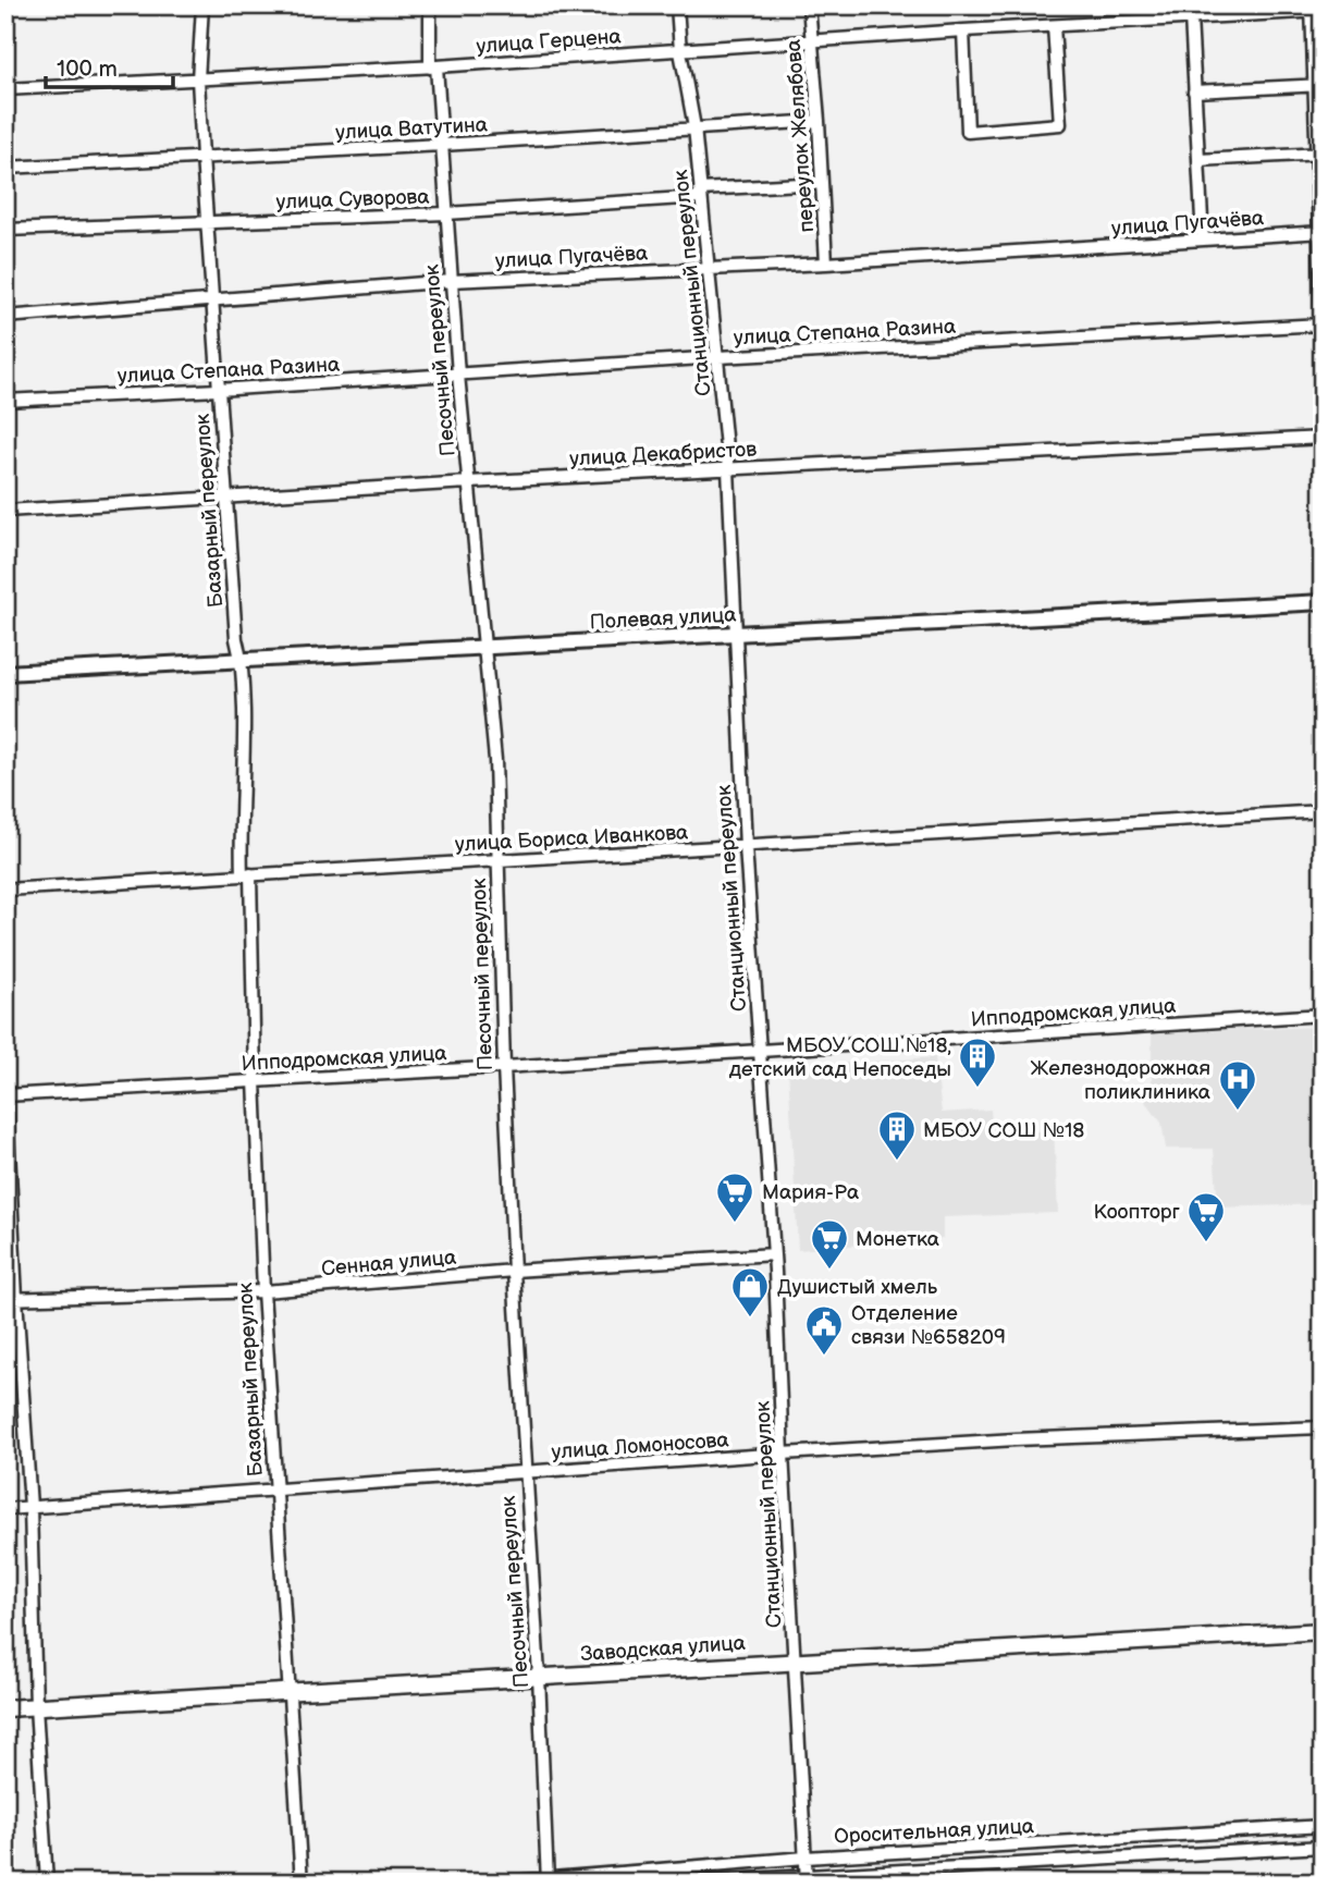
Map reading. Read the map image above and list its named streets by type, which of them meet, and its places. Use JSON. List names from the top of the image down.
{
  "streets": {
    "main road": ["Заводская улица"],
    "street": [
      "улица Герцена",
      "улица Ватутина",
      "переулок Желябова",
      "улица Суворова",
      "улица Пугачёва",
      "Станционный переулок",
      "улица Степана Разина",
      "Песочный переулок",
      "улица Декабристов",
      "Базарный переулок",
      "Полевая улица",
      "улица Бориса Иванкова",
      "Ипподромская улица",
      "Сенная улица",
      "улица Ломоносова",
      "Оросительная улица"
    ]
  },
  "crossings": [
    ["улица Герцена", "переулок Желябова"],
    ["улица Герцена", "Станционный переулок"],
    ["улица Герцена", "Песочный переулок"],
    ["улица Герцена", "Базарный переулок"],
    ["улица Ватутина", "переулок Желябова"],
    ["улица Ватутина", "Станционный переулок"],
    ["улица Ватутина", "Песочный переулок"],
    ["улица Ватутина", "Базарный переулок"],
    ["переулок Желябова", "улица Суворова"],
    ["переулок Желябова", "улица Пугачёва"],
    ["улица Суворова", "Станционный переулок"],
    ["улица Суворова", "Песочный переулок"],
    ["улица Суворова", "Базарный переулок"],
    ["улица Пугачёва", "Станционный переулок"],
    ["улица Пугачёва", "Песочный переулок"],
    ["улица Пугачёва", "Базарный переулок"],
    ["Станционный переулок", "улица Степана Разина"],
    ["Станционный переулок", "улица Декабристов"],
    ["Станционный переулок", "Полевая улица"],
    ["Станционный переулок", "улица Бориса Иванкова"],
    ["Станционный переулок", "Ипподромская улица"],
    ["Станционный переулок", "Сенная улица"],
    ["Станционный переулок", "улица Ломоносова"],
    ["Станционный переулок", "Заводская улица"],
    ["Станционный переулок", "Оросительная улица"],
    ["улица Степана Разина", "Песочный переулок"],
    ["улица Степана Разина", "Базарный переулок"],
    ["Песочный переулок", "улица Декабристов"],
    ["Песочный переулок", "Полевая улица"],
    ["Песочный переулок", "улица Бориса Иванкова"],
    ["Песочный переулок", "Ипподромская улица"],
    ["Песочный переулок", "Сенная улица"],
    ["Песочный переулок", "улица Ломоносова"],
    ["Песочный переулок", "Заводская улица"],
    ["Песочный переулок", "Оросительная улица"],
    ["улица Декабристов", "Базарный переулок"],
    ["Базарный переулок", "Полевая улица"],
    ["Базарный переулок", "улица Бориса Иванкова"],
    ["Базарный переулок", "Ипподромская улица"],
    ["Базарный переулок", "Сенная улица"],
    ["Базарный переулок", "улица Ломоносова"],
    ["Базарный переулок", "Заводская улица"]
  ],
  "places": {
    "building": ["МБОУ СОШ №18, детский сад Непоседы", "МБОУ СОШ №18"],
    "hospital": ["Железнодорожная поликлиника"],
    "supermarket": ["Мария-Ра", "Коопторг", "Монетка"],
    "shop": ["Душистый хмель"],
    "public building": ["Отделение связи №658209"]
  },
  "scale_bar": "100 m"
}
